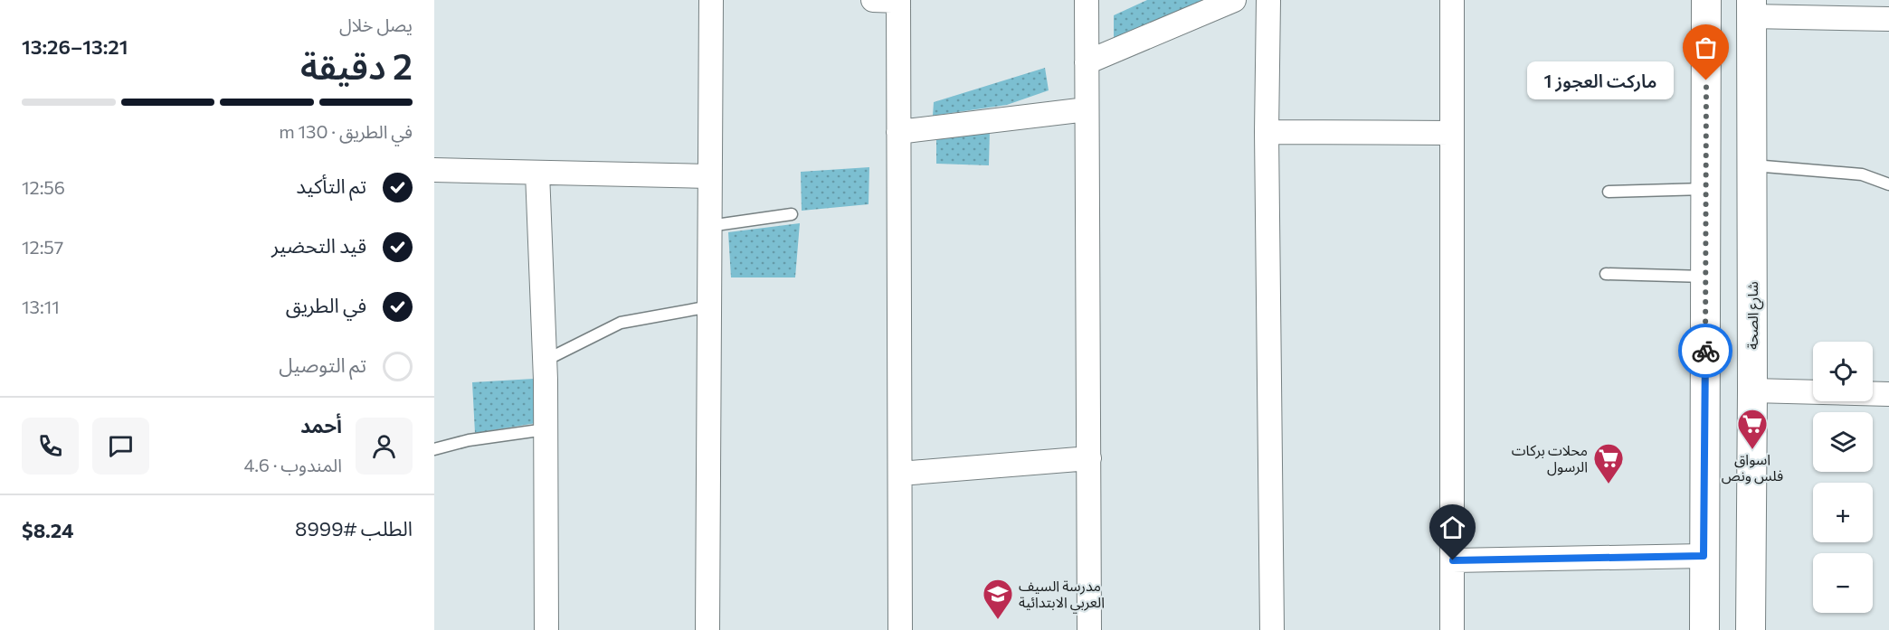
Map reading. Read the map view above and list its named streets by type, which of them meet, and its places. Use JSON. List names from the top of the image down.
{
  "streets": {
    "street": ["شارع الصحة"]
  },
  "places": {
    "other": ["ماركت العجوز 1"],
    "supermarket": ["اسواق فلس ونص", "محلات بركات الرسول"],
    "school or university": ["مدرسة السيف العربي الابتدائية"]
  },
  "page": {
    "heading": ["2 دقيقة", "يصل خلال", "13:21–13:26"],
    "panel": [
      "أحمد",
      "المندوب · 4.6",
      "الطلب #8999",
      "$8.24"
    ],
    "bubble": "ماركت العجوز 1",
    "bar": "في الطريق · 130 m",
    "list": [
      ["تم التأكيد", "12:56"],
      ["قيد التحضير", "12:57"],
      ["في الطريق", "13:11"],
      "تم التوصيل"
    ],
    "map_buttons": ["+", "−"]
  }
}
